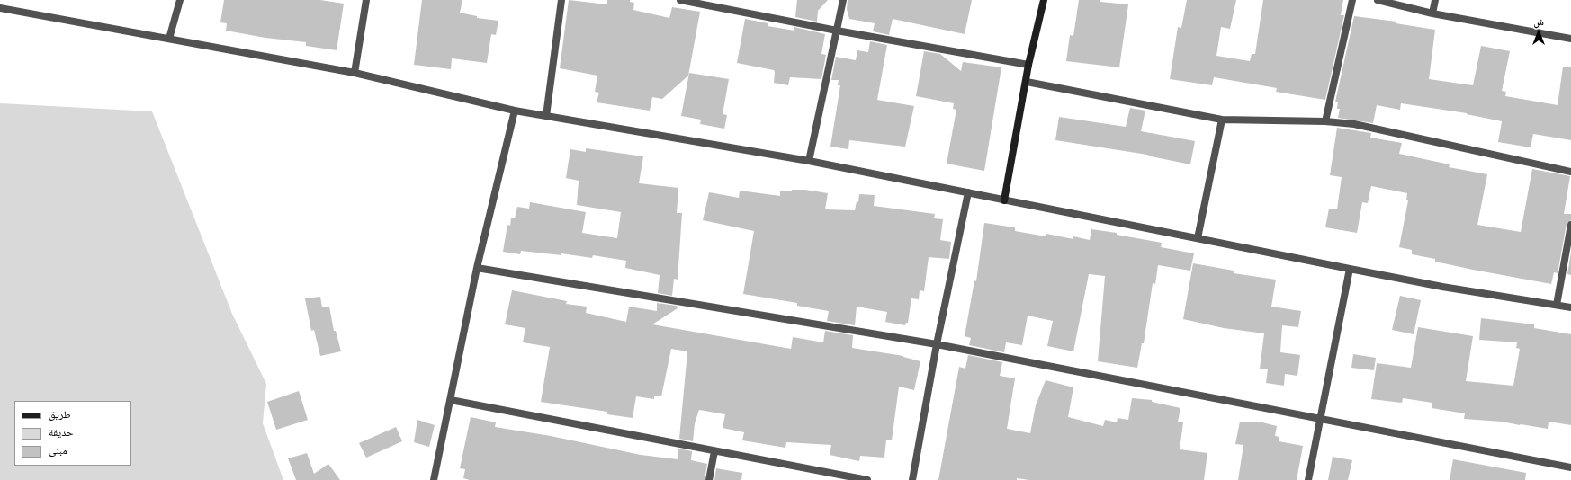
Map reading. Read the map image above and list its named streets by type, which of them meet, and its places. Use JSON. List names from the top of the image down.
{
  "legend": ["طريق", "حديقة", "مبنى"],
  "north": "top"
}
